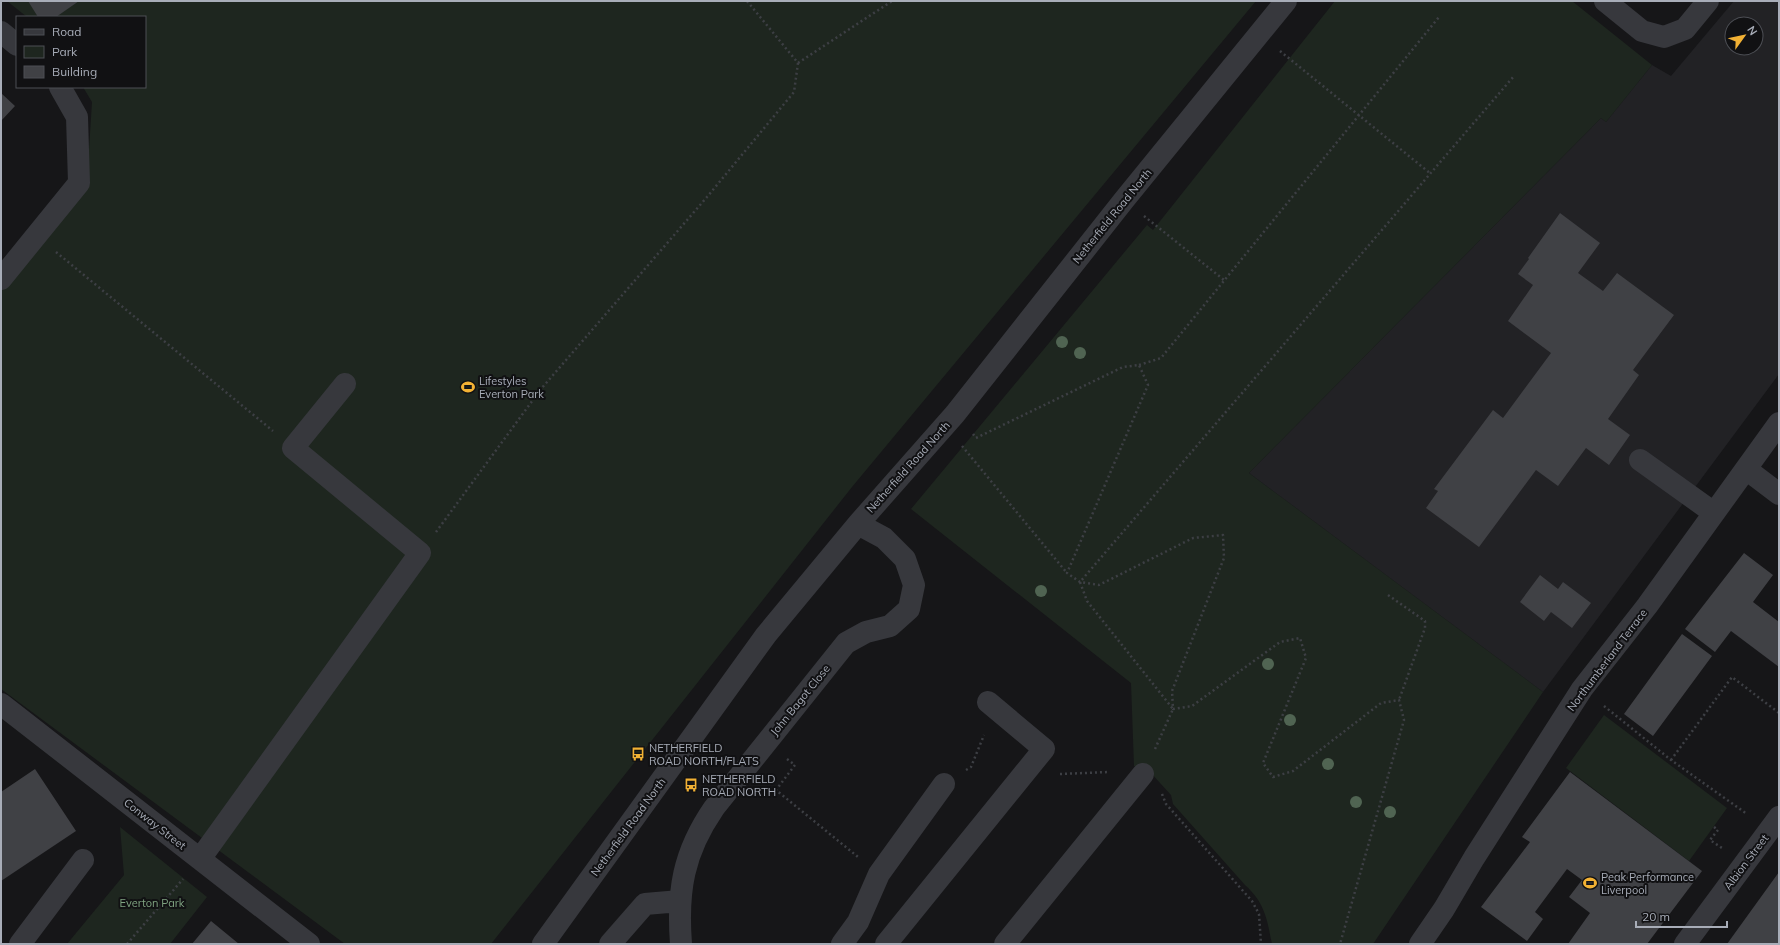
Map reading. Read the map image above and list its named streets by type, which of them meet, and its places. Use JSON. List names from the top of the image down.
{
  "streets": {
    "street": [
      "Netherfield Road North",
      "Northumberland Terrace",
      "John Bagot Close",
      "Conway Street",
      "Albion Street"
    ]
  },
  "crossings": [
    ["Netherfield Road North", "John Bagot Close"]
  ],
  "parks": ["Everton Park"],
  "places": {
    "sports": ["Lifestyles Everton Park", "Peak Performance Liverpool"],
    "bus stop": ["NETHERFIELD ROAD NORTH/FLATS", "NETHERFIELD ROAD NORTH"]
  },
  "legend": ["Road", "Park", "Building"],
  "scale_bar": "20 m",
  "north": "top right"
}
